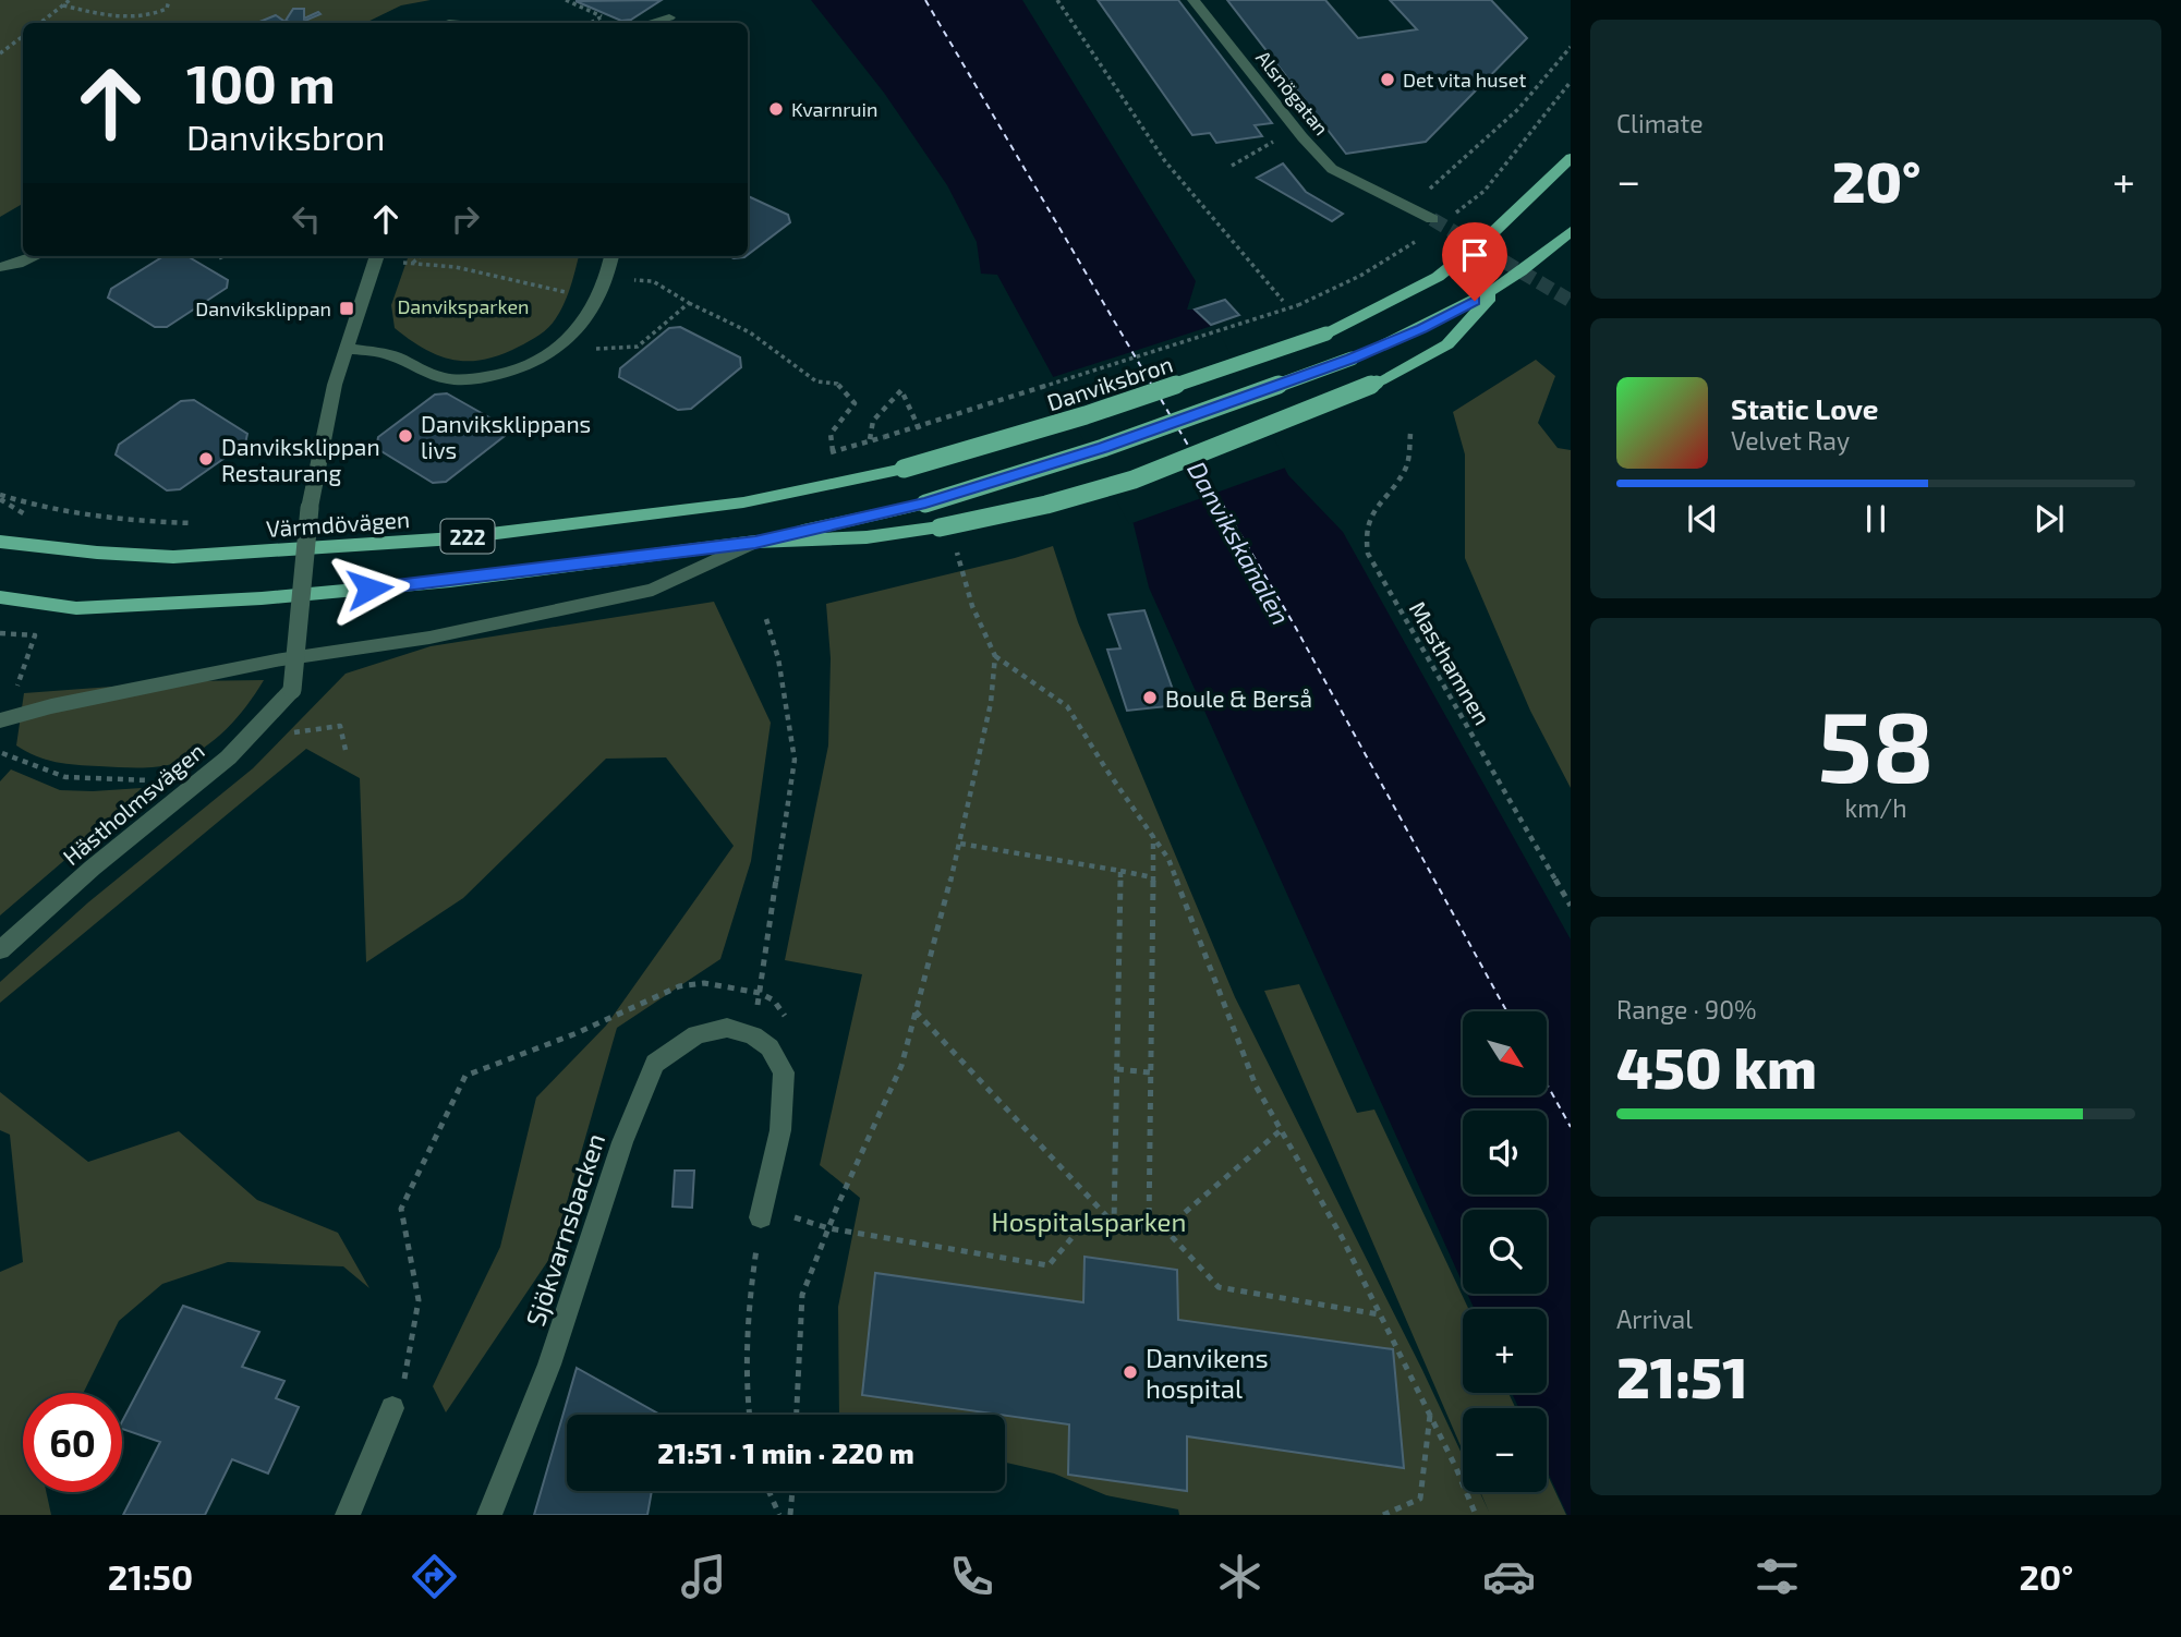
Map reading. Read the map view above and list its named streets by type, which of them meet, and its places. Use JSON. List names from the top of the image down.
{
  "streets": {
    "main road": ["Danviksbron", "Värmdövägen", "222"],
    "street": ["Alsnögatan", "Hästholmsvägen", "Sjökvarnsbacken"],
    "path": ["Masthamnen"]
  },
  "crossings": [
    ["Danviksbron", "Värmdövägen"]
  ],
  "water": ["Danvikskanalen"],
  "parks": ["Danviksparken", "Hospitalsparken"],
  "places": {
    "other": [
      "Det vita huset",
      "Kvarnruin",
      "Danviksklippans livs",
      "Danviksklippan Restaurang",
      "Boule & Berså",
      "Danvikens hospital"
    ],
    "transit": ["Danviksklippan"]
  },
  "north": "bottom right",
  "page": {
    "tile": [
      "Climate",
      ["58", "km/h"],
      ["Range · 90%", "450 km"],
      ["Arrival", "21:51"]
    ],
    "turn": ["100 m", "Danviksbron"],
    "heat": ["−", "20°", "+"],
    "song": ["Static Love", "Velvet Ray"],
    "map_buttons": ["+", "−"],
    "limit": "60",
    "trip": "21:51 · 1 min · 220 m",
    "tabs": ["21:50", "20°"]
  }
}
